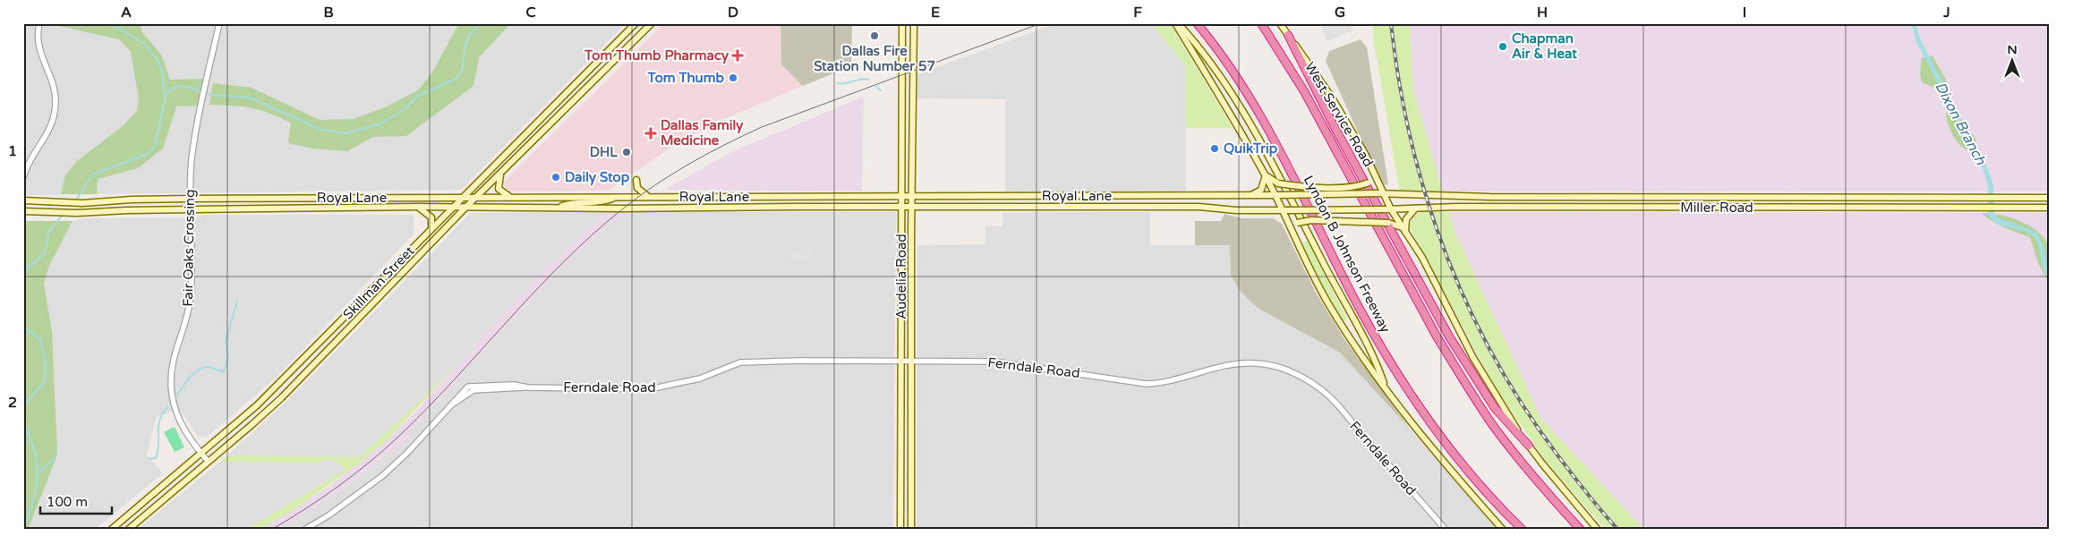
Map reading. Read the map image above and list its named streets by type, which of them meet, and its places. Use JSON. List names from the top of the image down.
{
  "streets": {
    "highway": ["Lyndon B Johnson Freeway"],
    "main road": [
      "West Service Road",
      "Royal Lane",
      "Miller Road",
      "Audelia Road",
      "Skillman Street"
    ],
    "street": ["Fair Oaks Crossing", "Ferndale Road"]
  },
  "crossings": [
    ["West Service Road", "Royal Lane"],
    ["West Service Road", "Miller Road"],
    ["Royal Lane", "Miller Road"],
    ["Royal Lane", "Fair Oaks Crossing"],
    ["Royal Lane", "Audelia Road"],
    ["Royal Lane", "Skillman Street"],
    ["Fair Oaks Crossing", "Skillman Street"],
    ["Audelia Road", "Ferndale Road"]
  ],
  "water": ["Dixon Branch"],
  "places": {
    "other": [
      "Dallas Fire Station Number 57",
      "Chapman Air & Heat",
      "Tom Thumb",
      "QuikTrip",
      "DHL",
      "Daily Stop"
    ],
    "health": ["Tom Thumb Pharmacy", "Dallas Family Medicine"]
  },
  "scale_bar": "100 m",
  "north": "top",
  "grid": {
    "columns": [
      "A",
      "B",
      "C",
      "D",
      "E",
      "F",
      "G",
      "H",
      "I",
      "J"
    ],
    "rows": ["1", "2"]
  }
}
